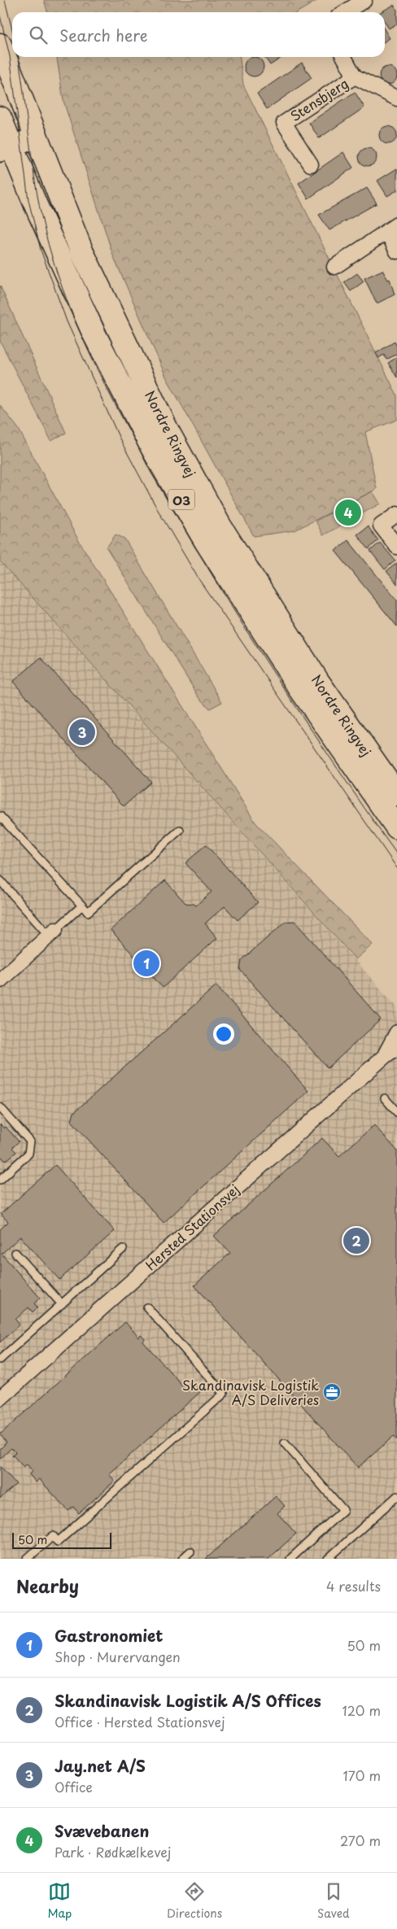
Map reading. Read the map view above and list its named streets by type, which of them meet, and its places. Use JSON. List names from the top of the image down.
{
  "streets": {
    "main road": ["Nordre Ringvej", "O3"],
    "street": ["Stensbjerg", "Hersted Stationsvej"]
  },
  "places": {
    "office": ["Skandinavisk Logistik A/S Deliveries"]
  },
  "scale_bar": "50 m",
  "page": {
    "search": "Search here",
    "pins": [
      "4",
      "3",
      "1",
      "2"
    ],
    "scale": "50 m",
    "heading": ["Nearby", "4 results"],
    "list": [
      {
        "mark": "1",
        "name": "Gastronomiet",
        "note": "Shop · Murervangen",
        "value": "50 m"
      },
      {
        "mark": "2",
        "name": "Skandinavisk Logistik A/S Offices",
        "note": "Office · Hersted Stationsvej",
        "value": "120 m"
      },
      {
        "mark": "3",
        "name": "Jay.net A/S",
        "note": "Office",
        "value": "170 m"
      },
      {
        "mark": "4",
        "name": "Svævebanen",
        "note": "Park · Rødkælkevej",
        "value": "270 m"
      }
    ],
    "nav": ["Map", "Directions", "Saved"]
  }
}
